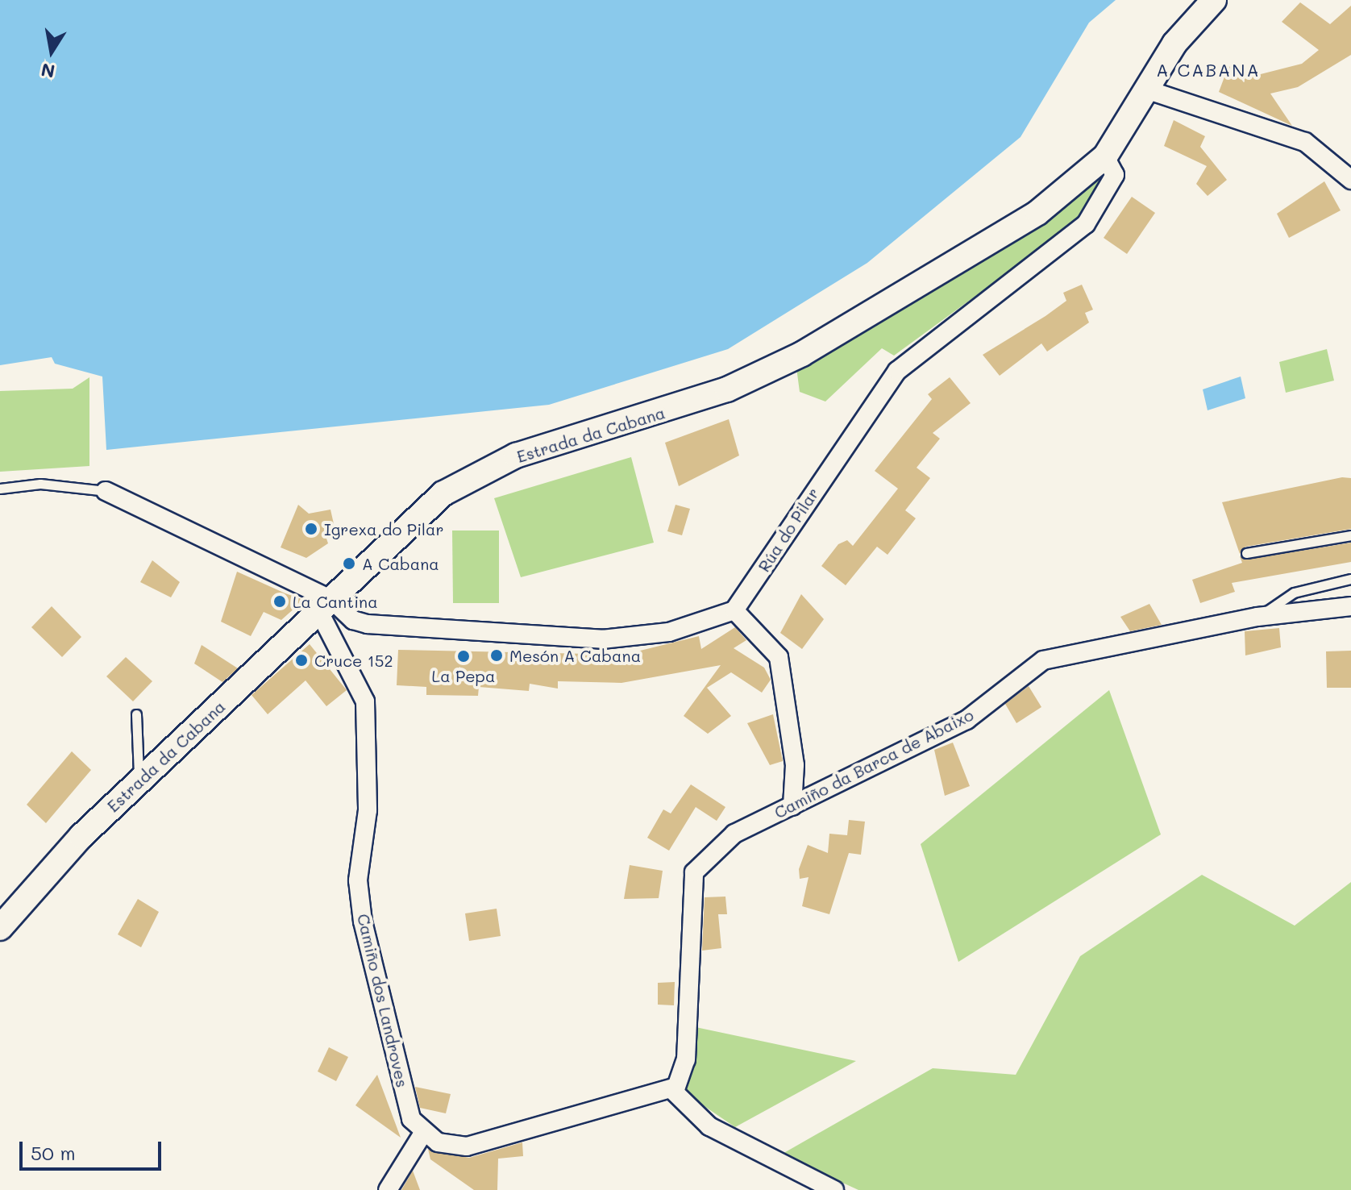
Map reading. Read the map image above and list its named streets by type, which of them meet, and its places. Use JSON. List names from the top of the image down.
{
  "streets": {
    "main road": ["Estrada da Cabana"],
    "street": ["Rúa do Pilar", "Camiño da Barca de Abaixo", "Camiño dos Landroves"]
  },
  "crossings": [
    ["Estrada da Cabana", "Rúa do Pilar"],
    ["Estrada da Cabana", "Camiño dos Landroves"]
  ],
  "districts": ["A CABANA"],
  "places": [
    "Igrexa do Pilar",
    "A Cabana",
    "La Cantina",
    "Mesón A Cabana",
    "La Pepa",
    "Cruce 152"
  ],
  "scale_bar": "50 m",
  "north": "bottom"
}
